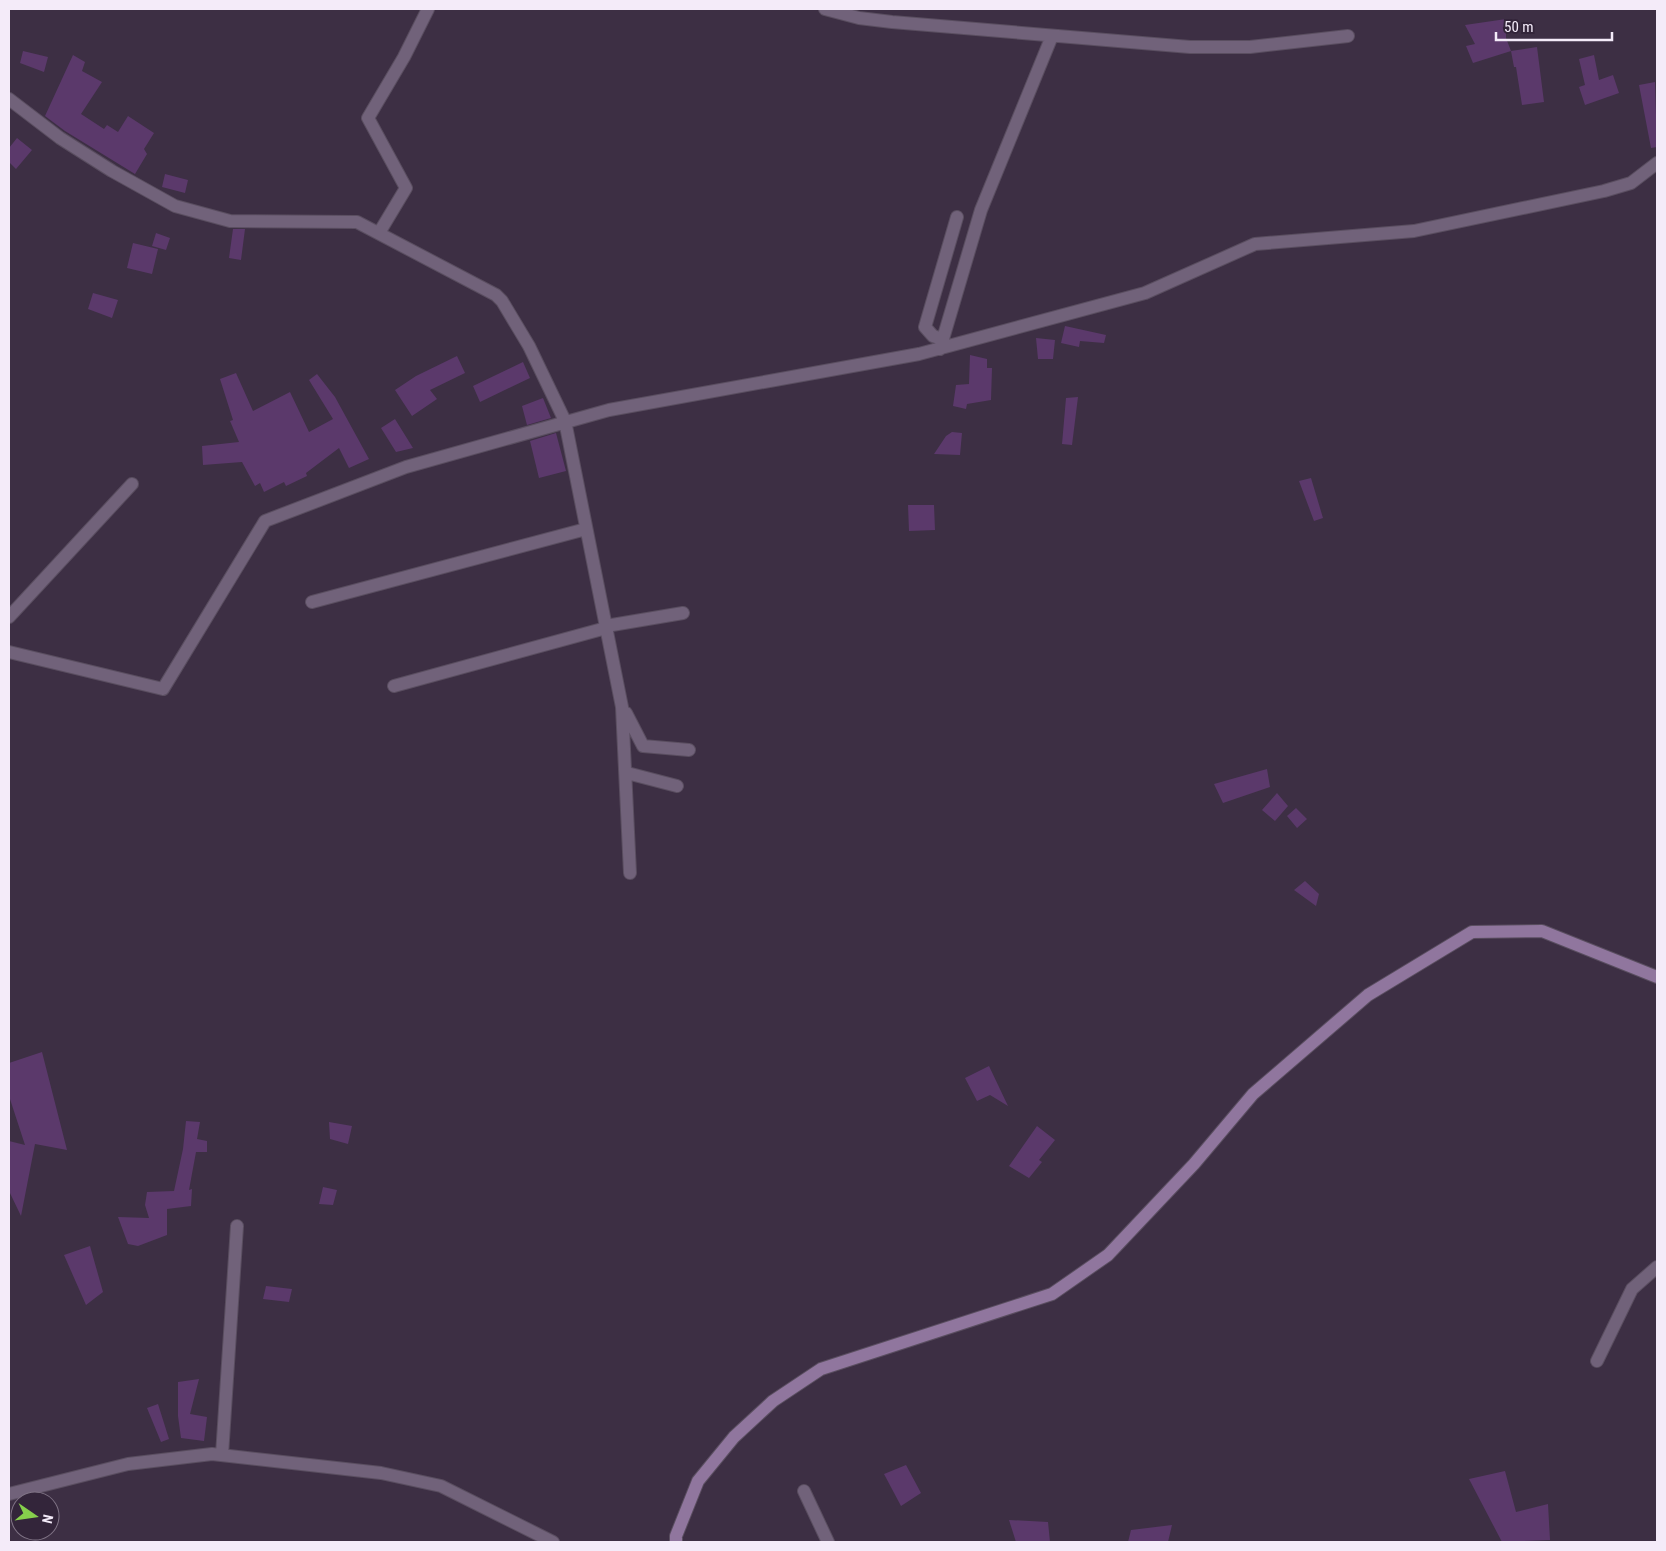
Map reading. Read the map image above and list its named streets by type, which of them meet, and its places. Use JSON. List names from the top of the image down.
{
  "scale_bar": "50 m",
  "north": "right"
}
